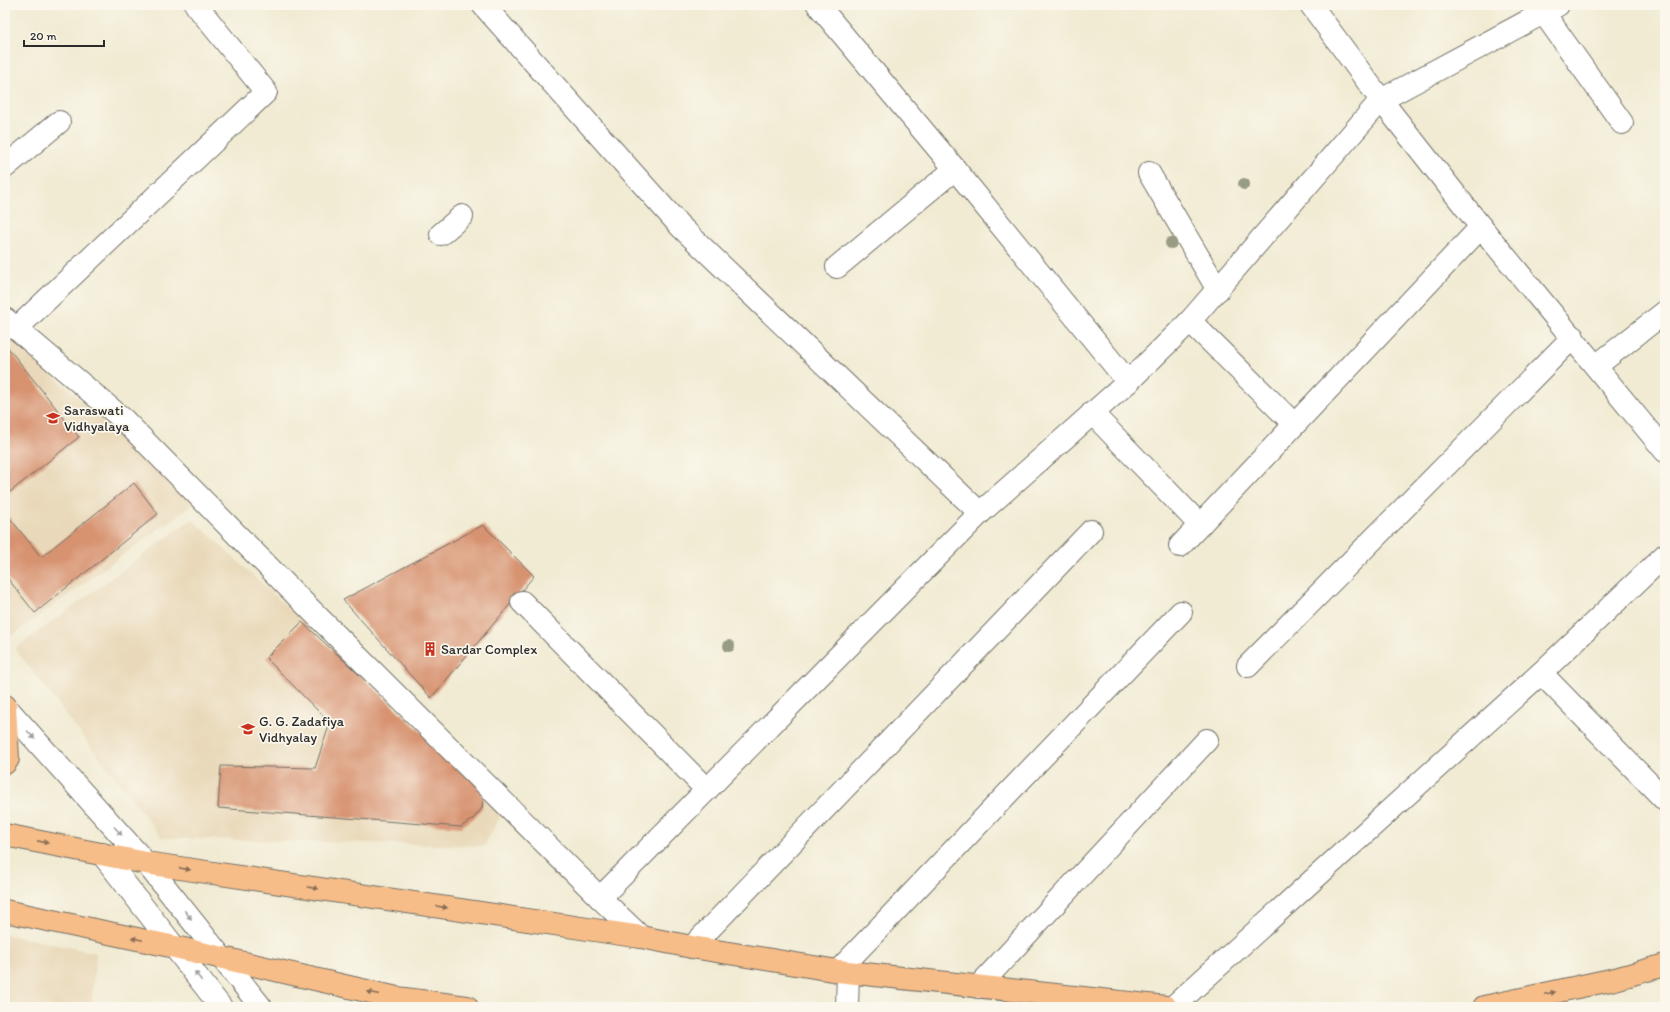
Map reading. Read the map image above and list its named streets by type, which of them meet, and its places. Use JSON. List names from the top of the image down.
{
  "places": {
    "school or university": ["Saraswati Vidhyalaya", "G. G. Zadafiya Vidhyalay"],
    "building": ["Sardar Complex"]
  },
  "scale_bar": "20 m"
}
